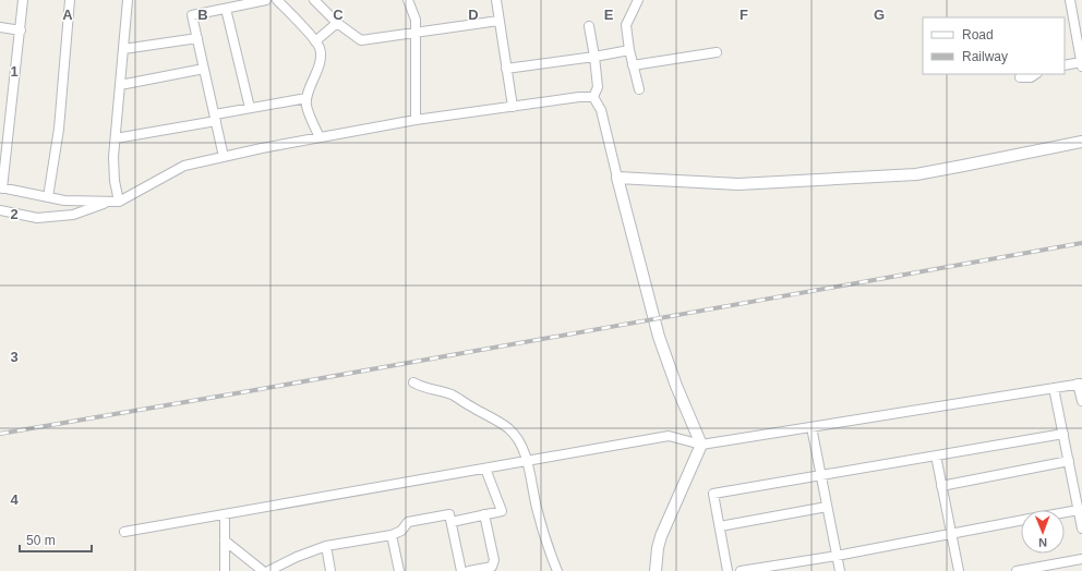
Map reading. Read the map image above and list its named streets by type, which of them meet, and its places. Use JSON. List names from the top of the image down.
{
  "legend": ["Road", "Railway"],
  "scale_bar": "50 m",
  "north": "bottom",
  "grid": {
    "columns": [
      "A",
      "B",
      "C",
      "D",
      "E",
      "F",
      "G"
    ],
    "rows": [
      "1",
      "2",
      "3",
      "4"
    ]
  }
}
